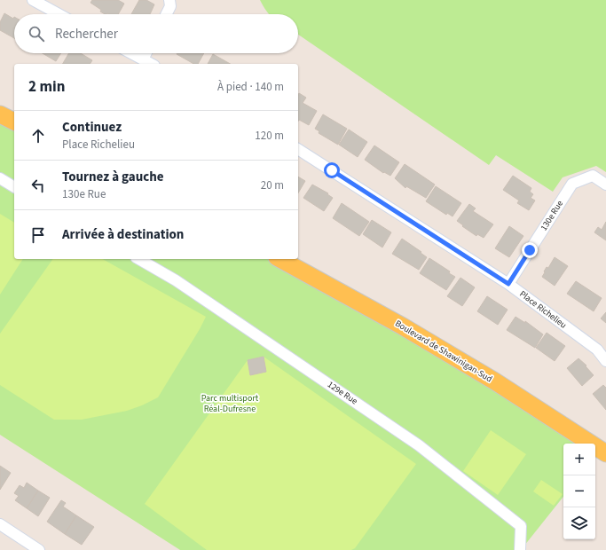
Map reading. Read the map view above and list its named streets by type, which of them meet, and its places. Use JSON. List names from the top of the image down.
{
  "streets": {
    "main road": ["Boulevard de Shawinigan-Sud"],
    "street": ["130e Rue", "Place Richelieu", "129e Rue"]
  },
  "crossings": [
    ["130e Rue", "Place Richelieu"]
  ],
  "parks": ["Parc multisport Réal-Dufresne"],
  "page": {
    "search": "Rechercher",
    "heading": ["2 min", "À pied · 140 m"],
    "list": [
      ["Continuez", "Place Richelieu", "120 m"],
      ["Tournez à gauche", "130e Rue", "20 m"],
      "Arrivée à destination"
    ],
    "map_buttons": ["+", "−"]
  }
}
